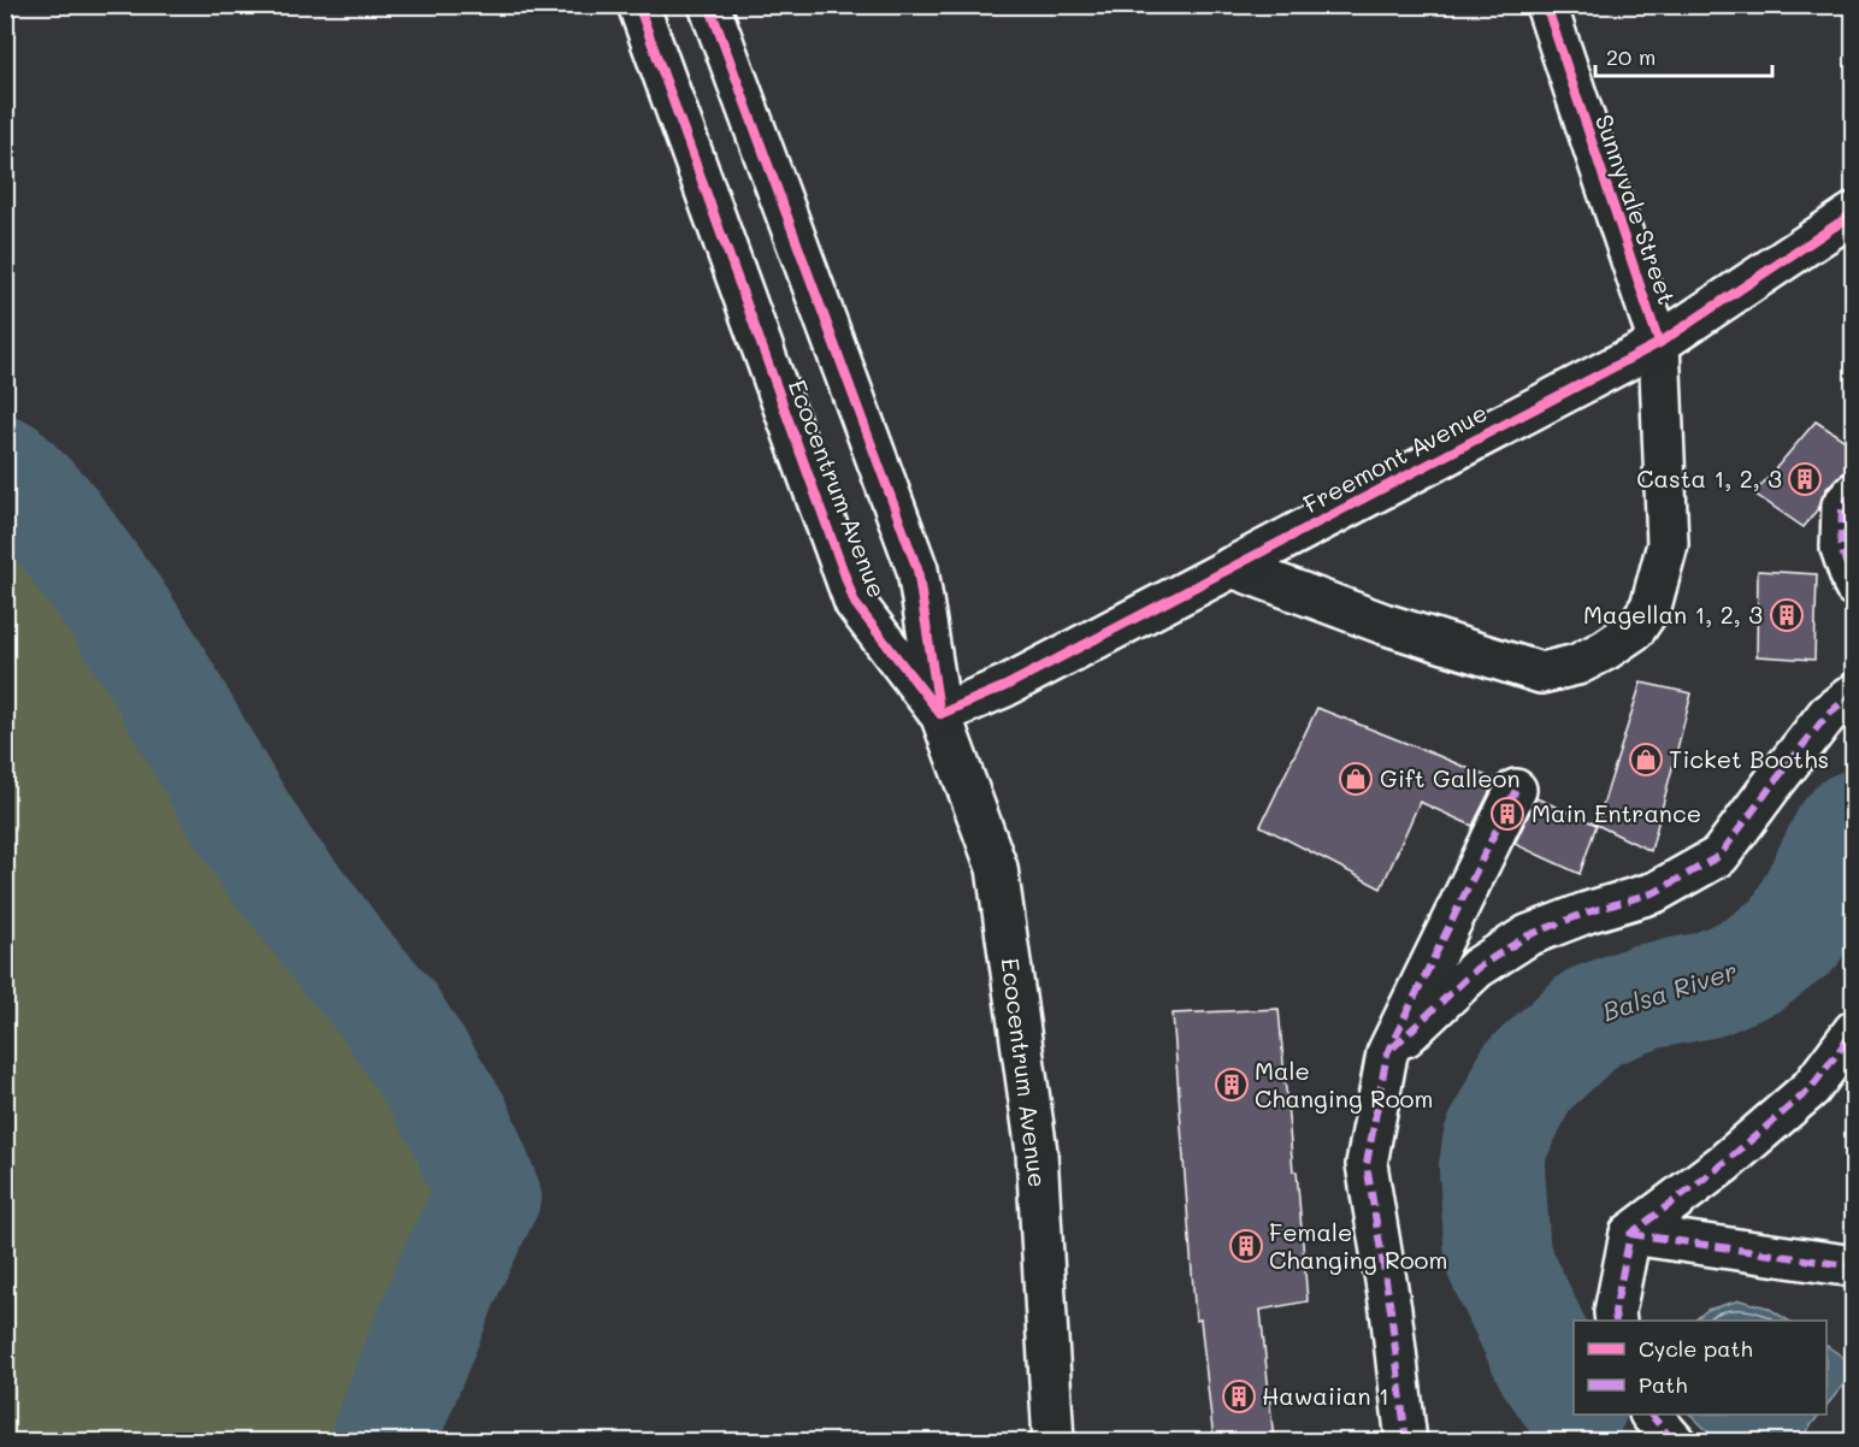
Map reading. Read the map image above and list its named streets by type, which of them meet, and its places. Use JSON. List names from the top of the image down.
{
  "streets": {
    "street": ["Sunnyvale Street", "Freemont Avenue", "Ecocentrum Avenue"]
  },
  "crossings": [
    ["Sunnyvale Street", "Freemont Avenue"],
    ["Freemont Avenue", "Ecocentrum Avenue"]
  ],
  "water": ["Balsa River"],
  "places": {
    "building": [
      "Casta 1, 2, 3",
      "Magellan 1, 2, 3",
      "Main Entrance",
      "Male Changing Room",
      "Female Changing Room",
      "Hawaiian 1"
    ],
    "shop": ["Ticket Booths", "Gift Galleon"]
  },
  "legend": ["Cycle path", "Path"],
  "scale_bar": "20 m"
}
